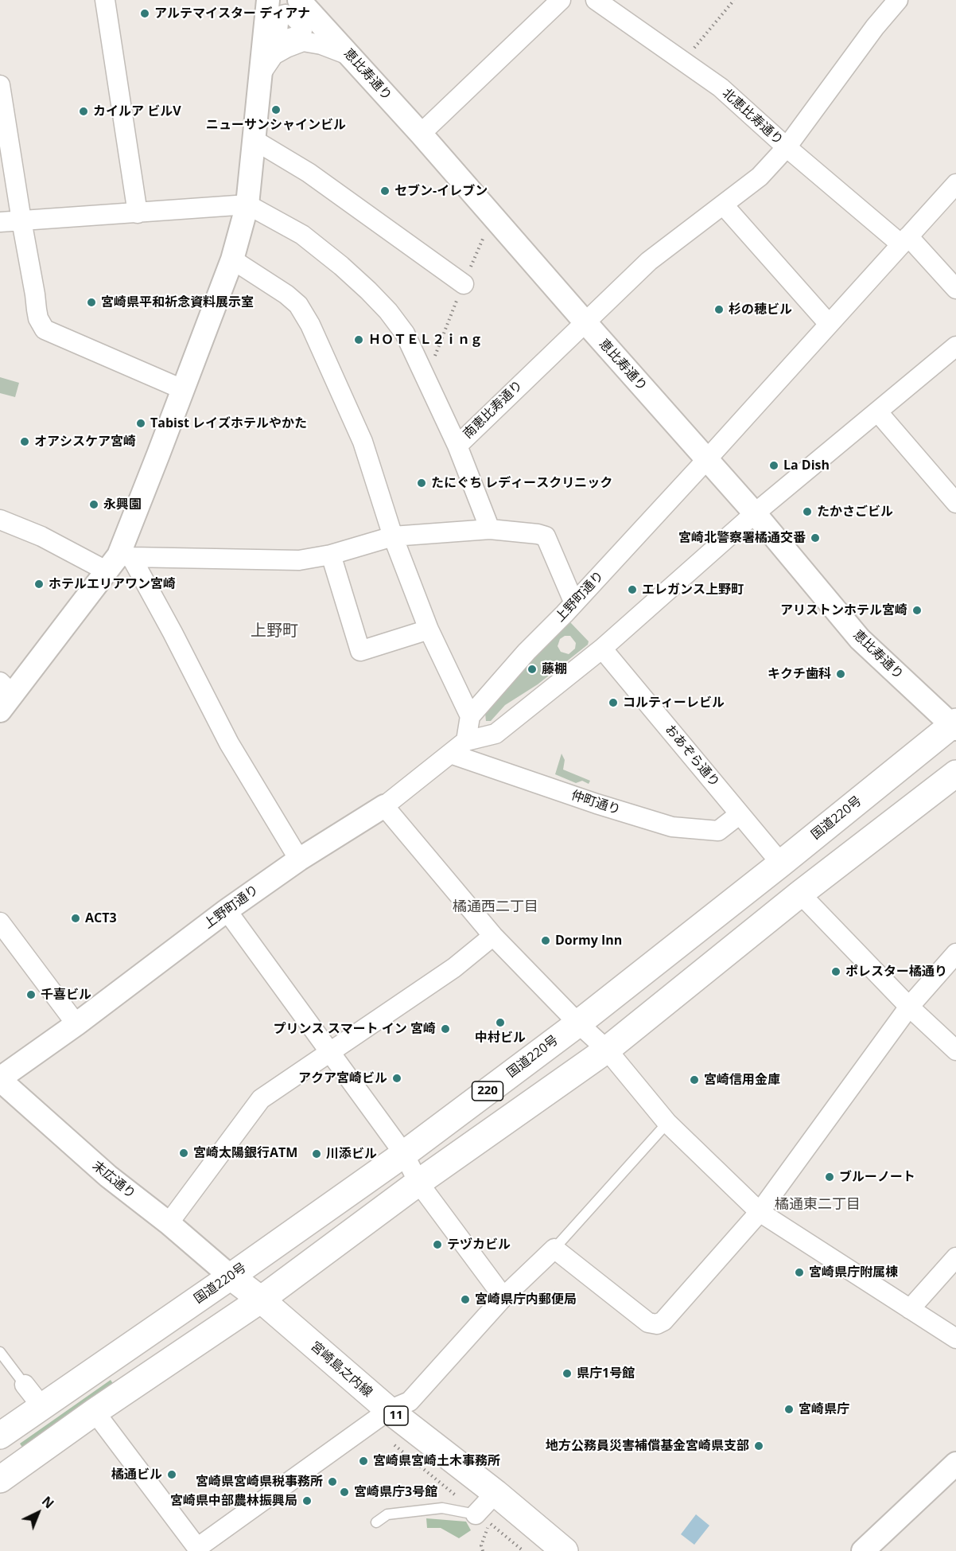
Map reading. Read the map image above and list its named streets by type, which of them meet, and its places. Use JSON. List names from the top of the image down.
{
  "streets": {
    "main road": [
      "国道220号",
      "220",
      "宮崎島之内線",
      "11"
    ],
    "street": [
      "恵比寿通り",
      "北恵比寿通り",
      "南恵比寿通り",
      "上野町通り",
      "おあぞら通り",
      "仲町通り",
      "末広通り"
    ]
  },
  "crossings": [
    ["恵比寿通り", "南恵比寿通り"],
    ["恵比寿通り", "上野町通り"],
    ["恵比寿通り", "国道220号"],
    ["北恵比寿通り", "南恵比寿通り"],
    ["北恵比寿通り", "上野町通り"],
    ["上野町通り", "おあぞら通り"],
    ["上野町通り", "仲町通り"],
    ["上野町通り", "末広通り"],
    ["おあぞら通り", "仲町通り"],
    ["おあぞら通り", "国道220号"],
    ["国道220号", "末広通り"],
    ["国道220号", "宮崎島之内線"],
    ["220", "宮崎島之内線"],
    ["末広通り", "宮崎島之内線"]
  ],
  "districts": ["上野町", "橘通西二丁目", "橘通東二丁目"],
  "places": [
    "アルテマイスター ディアナ",
    "ニューサンシャインビル",
    "カイルア ビルV",
    "セブン-イレブン",
    "宮崎県平和祈念資料展示室",
    "杉の穂ビル",
    "ＨＯＴＥＬ２ｉｎｇ",
    "Tabist レイズホテルやかた",
    "オアシスケア宮崎",
    "La Dish",
    "たにぐち レディースクリニック",
    "永興園",
    "たかさごビル",
    "宮崎北警察署橘通交番",
    "ホテルエリアワン宮崎",
    "エレガンス上野町",
    "アリストンホテル宮崎",
    "藤棚",
    "キクチ歯科",
    "コルティーレビル",
    "ACT3",
    "Dormy Inn",
    "ポレスター橘通り",
    "千喜ビル",
    "中村ビル",
    "プリンス スマート イン 宮崎",
    "アクア宮崎ビル",
    "宮崎信用金庫",
    "宮崎太陽銀行ATM",
    "川添ビル",
    "ブルーノート",
    "テヅカビル",
    "宮崎県庁附属棟",
    "宮崎県庁内郵便局",
    "県庁1号館",
    "宮崎県庁",
    "地方公務員災害補償基金宮崎県支部",
    "宮崎県宮崎土木事務所",
    "橘通ビル",
    "宮崎県宮崎県税事務所",
    "宮崎県庁3号館",
    "宮崎県中部農林振興局"
  ],
  "north": "top right"
}
